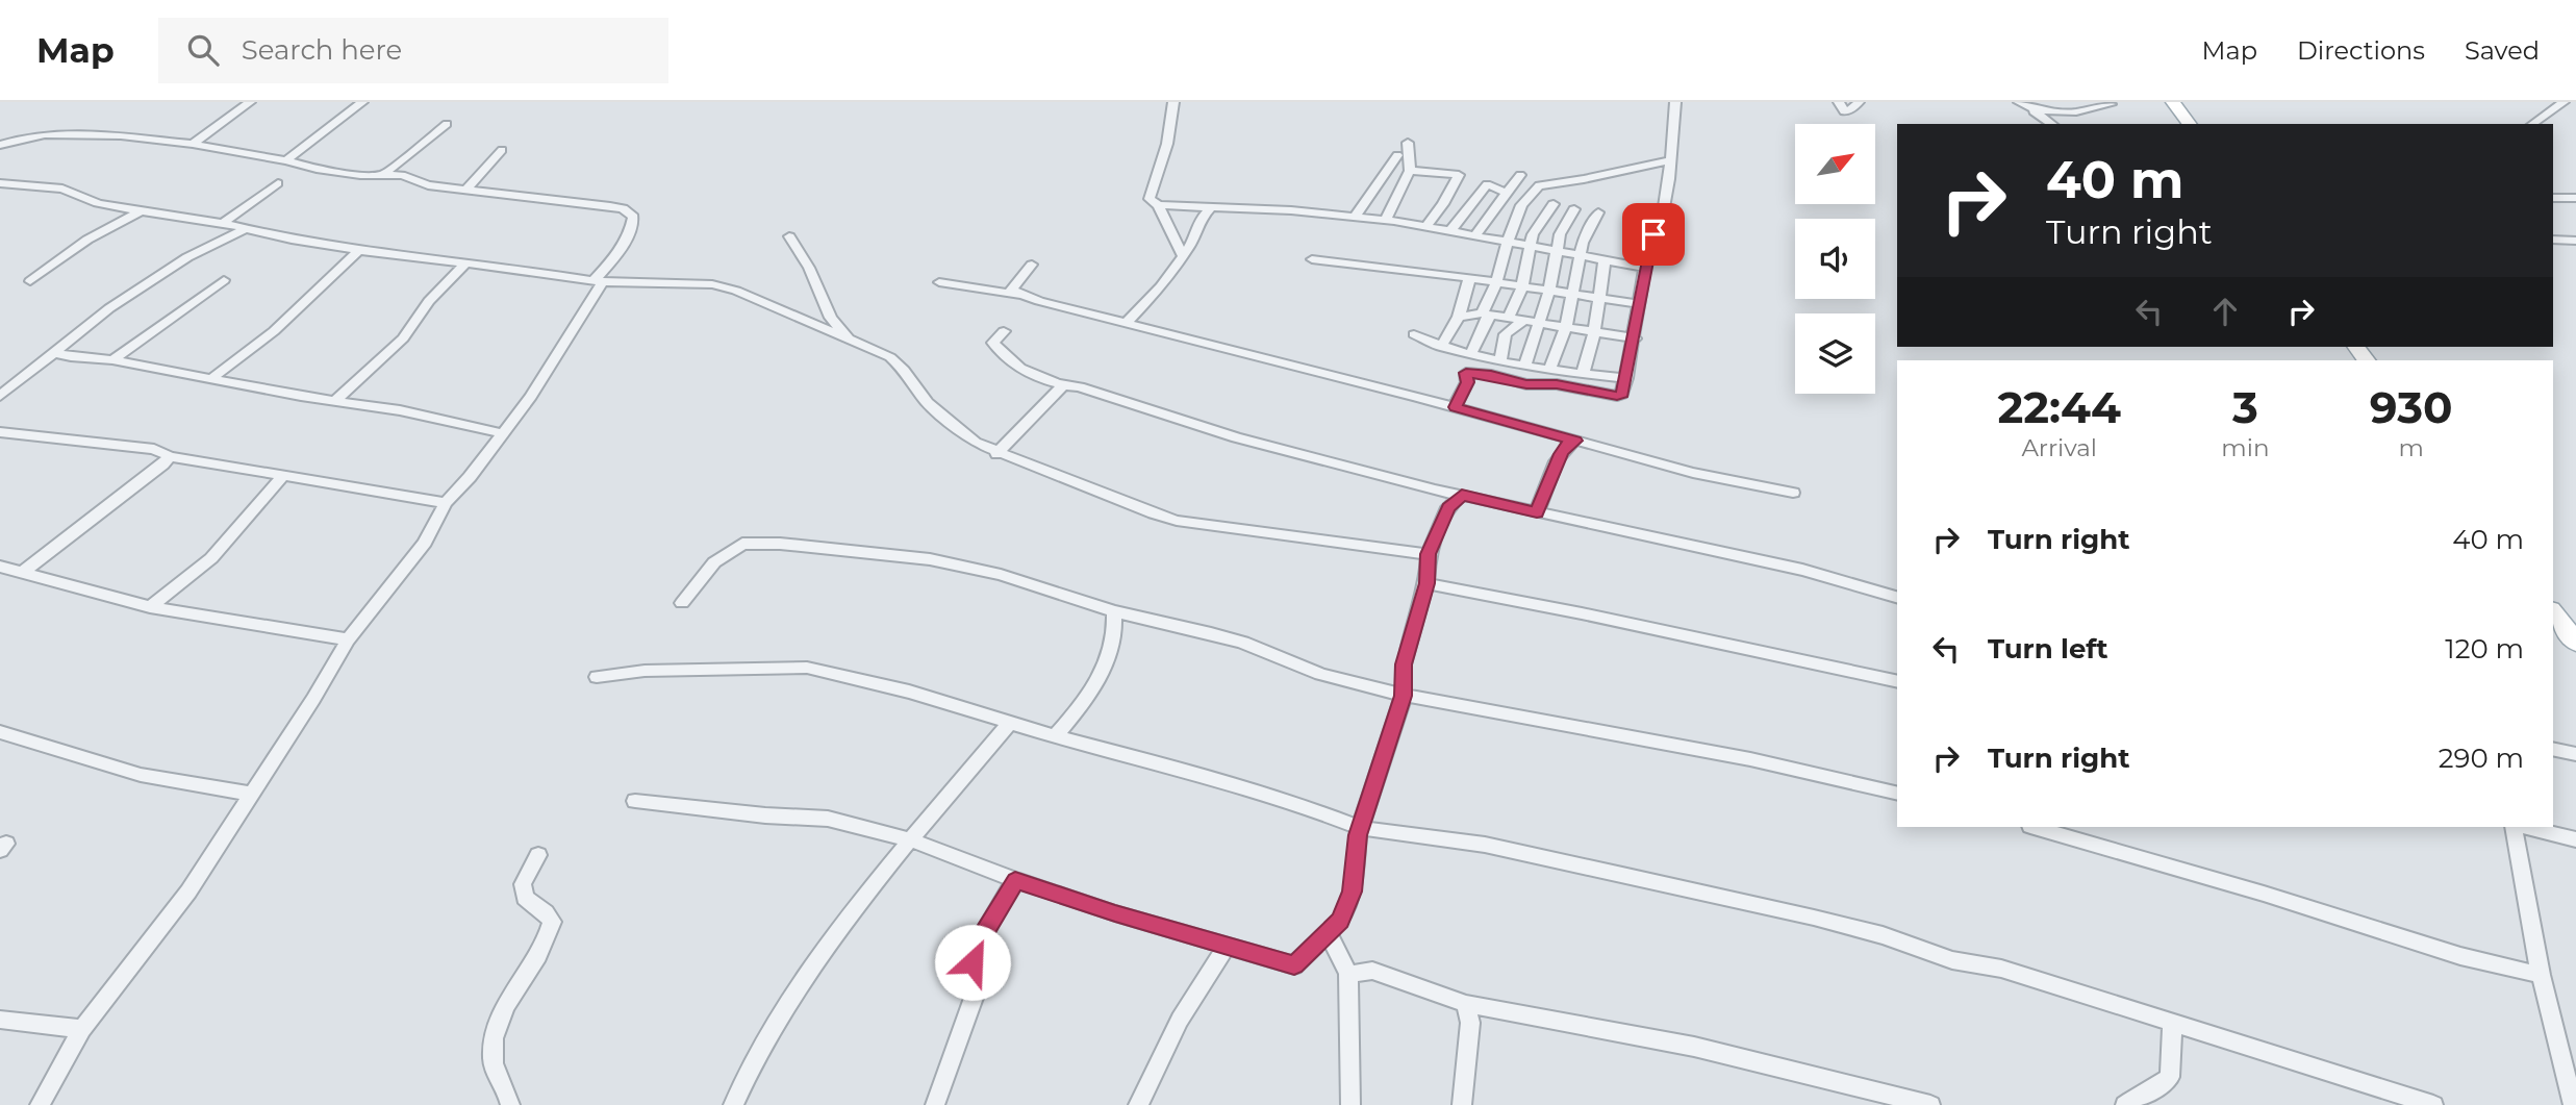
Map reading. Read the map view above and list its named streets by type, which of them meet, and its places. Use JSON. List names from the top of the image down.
{
  "north": "top right",
  "page": {
    "header": "Map",
    "search": "Search here",
    "nav": ["Map", "Directions", "Saved"],
    "turn": ["40 m", "Turn right"],
    "eta": [
      "22:44",
      "Arrival",
      "3",
      "min",
      "930",
      "m"
    ],
    "list": [
      {
        "name": "Turn right",
        "value": "40 m"
      },
      {
        "name": "Turn left",
        "value": "120 m"
      },
      {
        "name": "Turn right",
        "value": "290 m"
      }
    ]
  }
}
